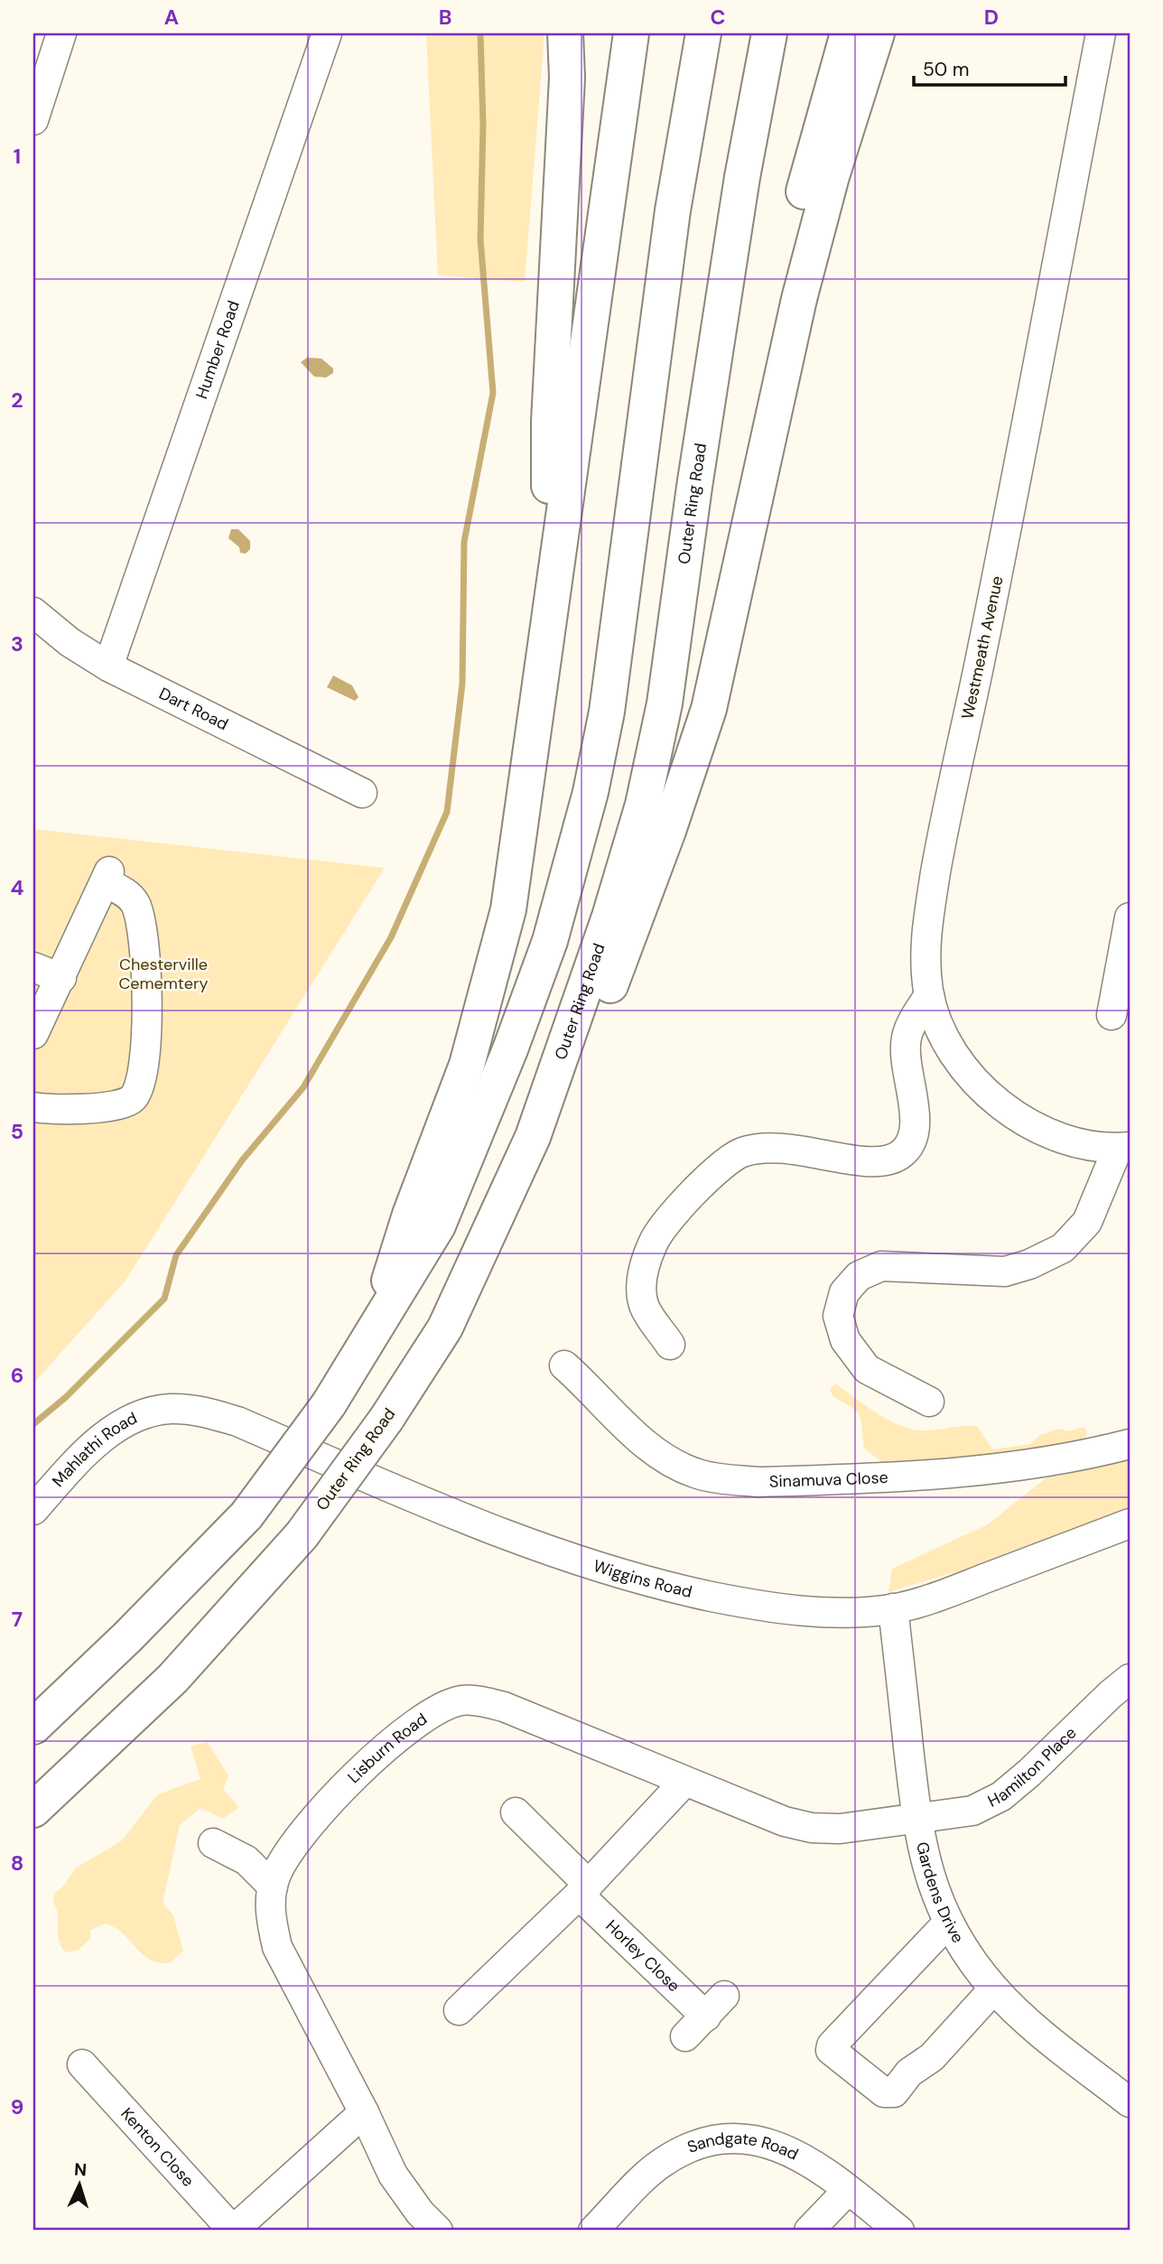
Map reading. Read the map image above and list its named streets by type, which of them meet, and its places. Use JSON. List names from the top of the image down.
{
  "streets": {
    "highway": ["Outer Ring Road"],
    "street": [
      "Humber Road",
      "Westmeath Avenue",
      "Dart Road",
      "Mahlathi Road",
      "Sinamuva Close",
      "Wiggins Road",
      "Lisburn Road",
      "Hamilton Place",
      "Gardens Drive",
      "Horley Close",
      "Kenton Close",
      "Sandgate Road"
    ]
  },
  "crossings": [
    ["Humber Road", "Dart Road"],
    ["Mahlathi Road", "Wiggins Road"],
    ["Wiggins Road", "Gardens Drive"],
    ["Lisburn Road", "Hamilton Place"],
    ["Lisburn Road", "Gardens Drive"],
    ["Lisburn Road", "Kenton Close"],
    ["Hamilton Place", "Gardens Drive"]
  ],
  "parks": ["Chesterville Cememtery"],
  "scale_bar": "50 m",
  "north": "top",
  "grid": {
    "columns": [
      "A",
      "B",
      "C",
      "D"
    ],
    "rows": [
      "1",
      "2",
      "3",
      "4",
      "5",
      "6",
      "7",
      "8",
      "9"
    ]
  }
}
